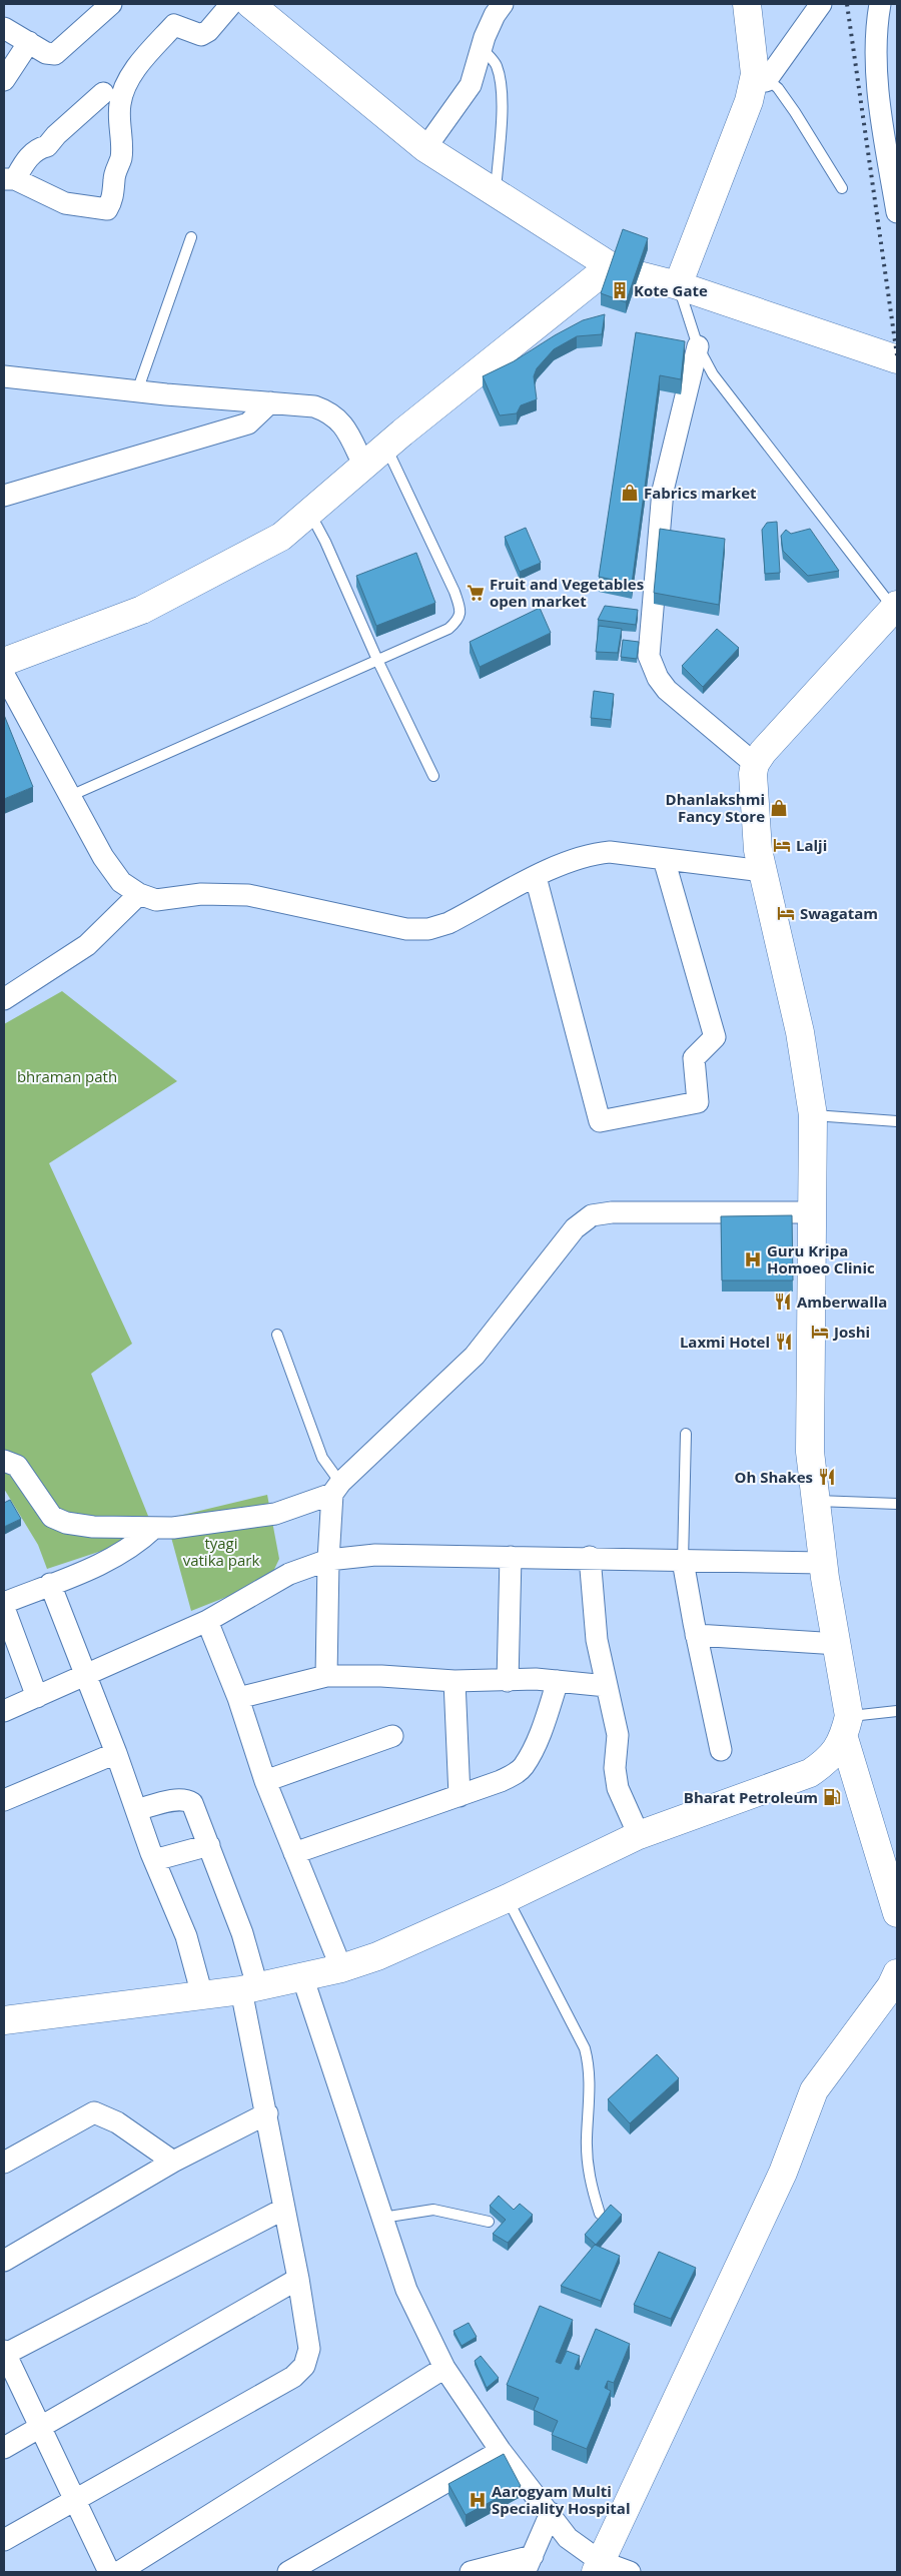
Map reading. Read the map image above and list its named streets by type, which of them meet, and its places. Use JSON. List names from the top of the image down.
{
  "parks": ["bhraman path", "tyagi vatika park"],
  "places": {
    "building": ["Kote Gate"],
    "shop": ["Fabrics market", "Dhanlakshmi Fancy Store"],
    "supermarket": ["Fruit and Vegetables open market"],
    "hotel": ["Lalji", "Swagatam", "Joshi"],
    "hospital": ["Guru Kripa Homoeo Clinic", "Aarogyam Multi Speciality Hospital"],
    "restaurant": ["Amberwalla", "Laxmi Hotel", "Oh Shakes"],
    "fuel station": ["Bharat Petroleum"]
  }
}
